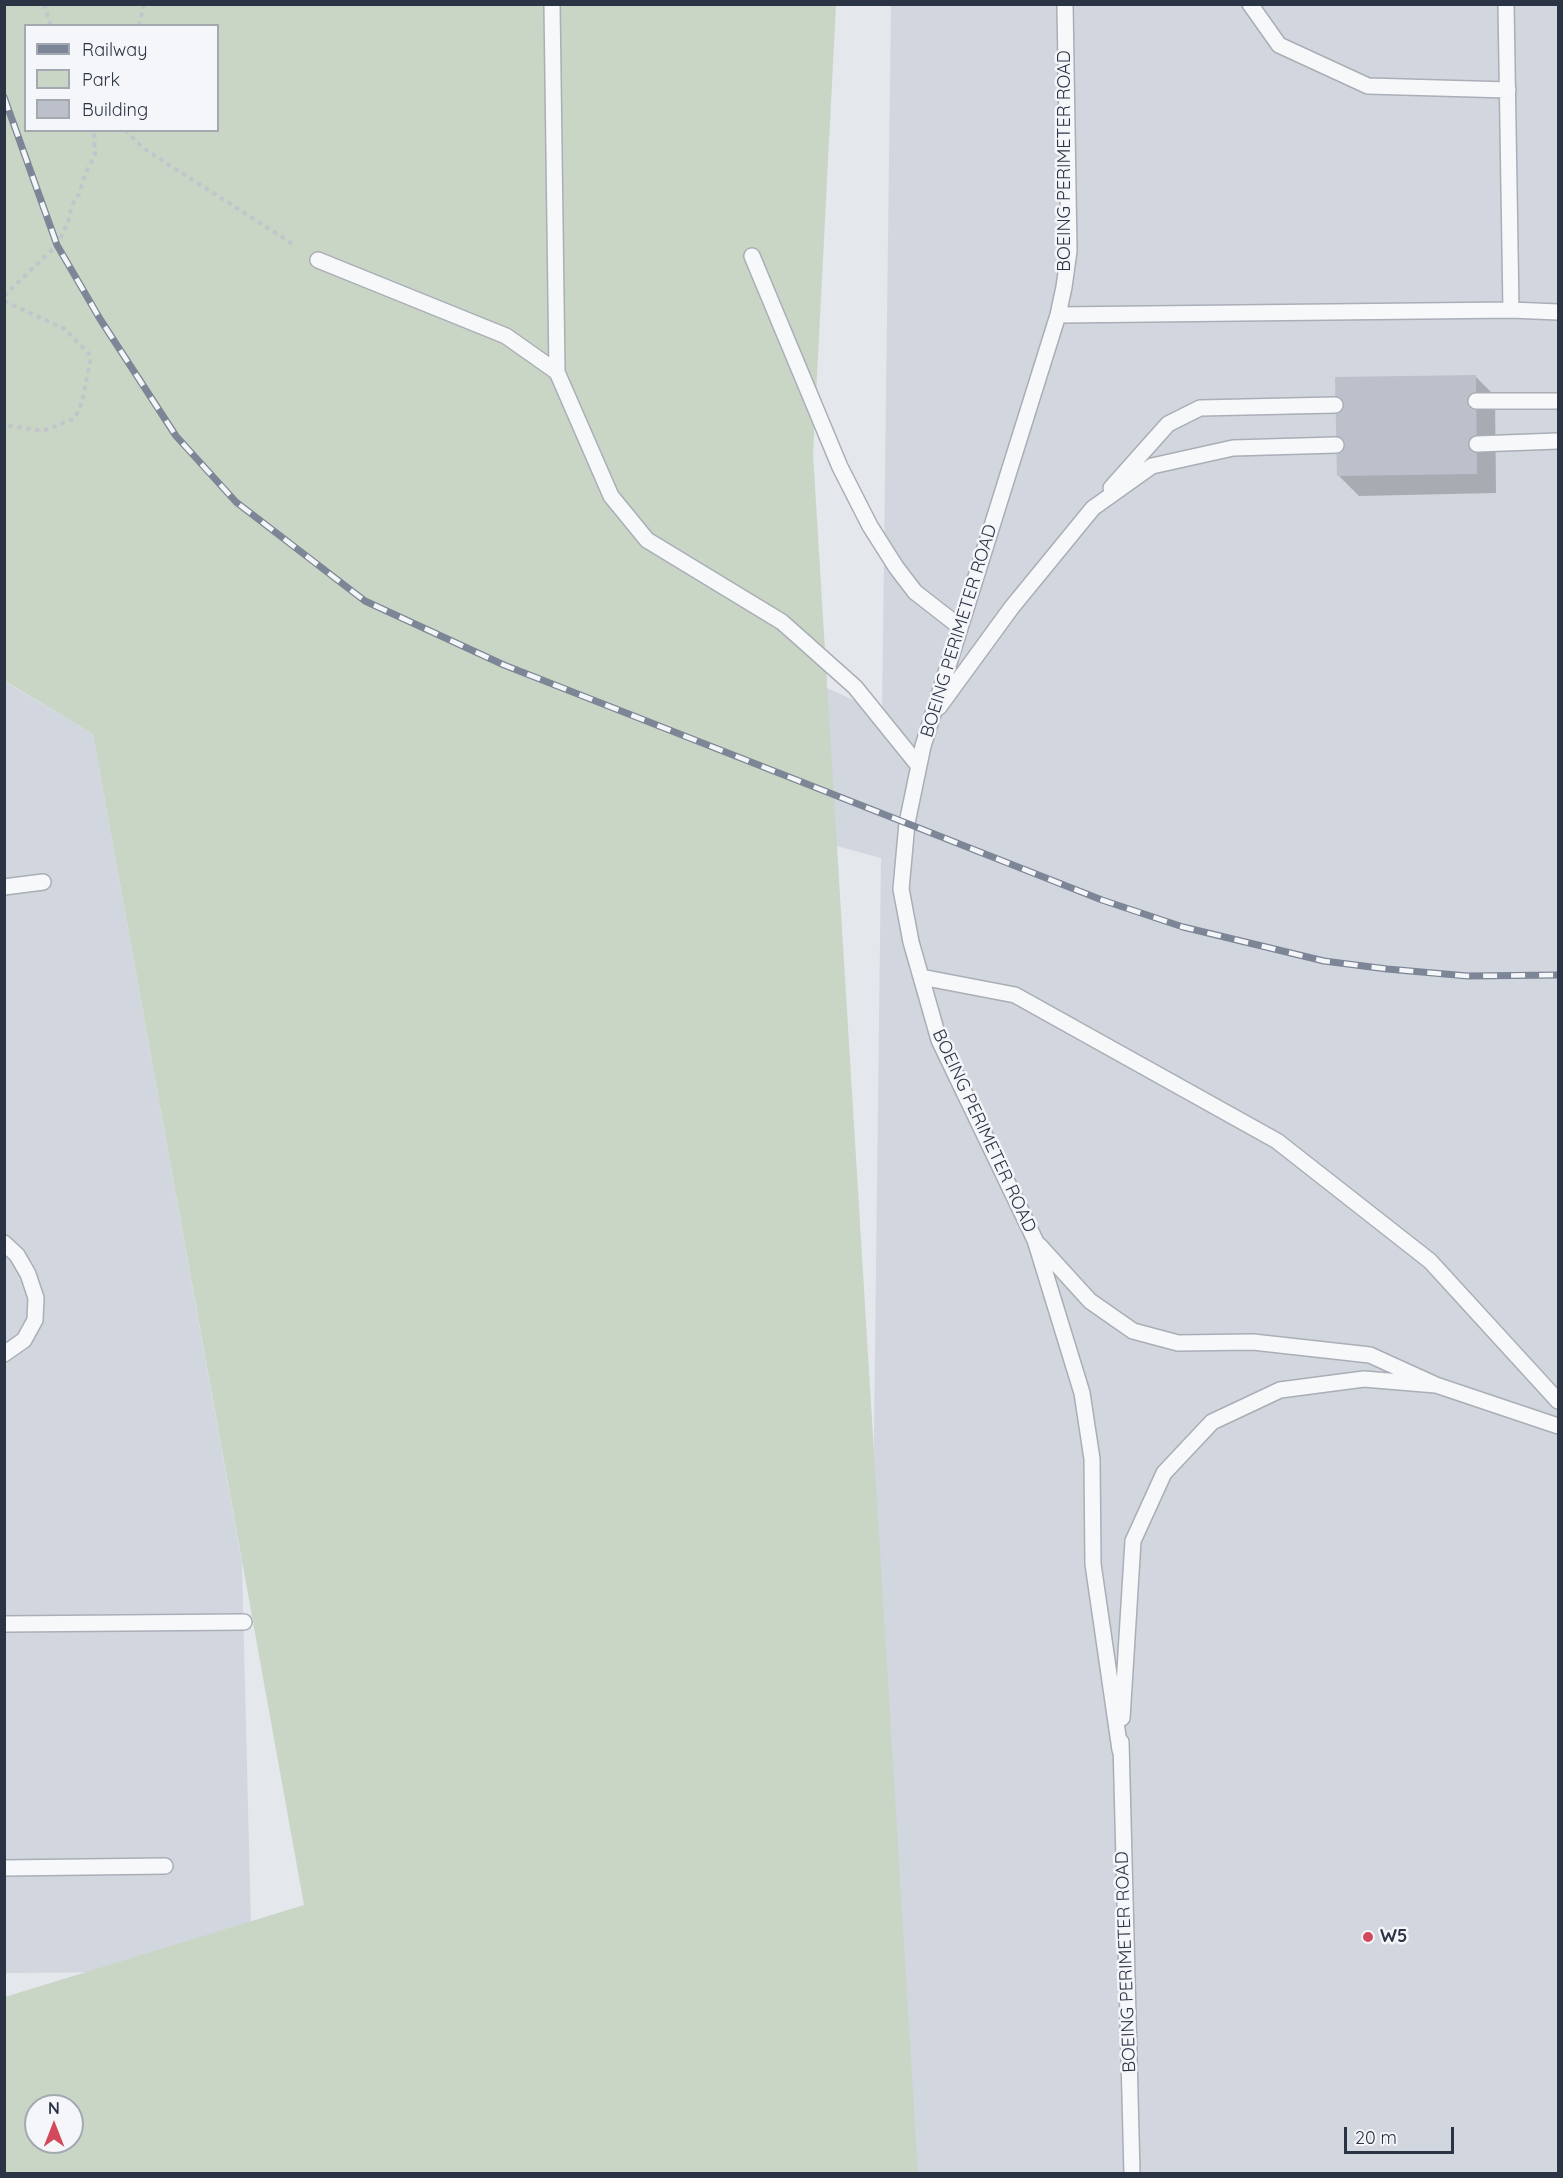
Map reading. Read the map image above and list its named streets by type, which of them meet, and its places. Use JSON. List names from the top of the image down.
{
  "streets": {
    "lane": ["BOEING PERIMETER ROAD"]
  },
  "places": ["W5"],
  "legend": ["Railway", "Park", "Building"],
  "scale_bar": "20 m",
  "north": "top"
}
